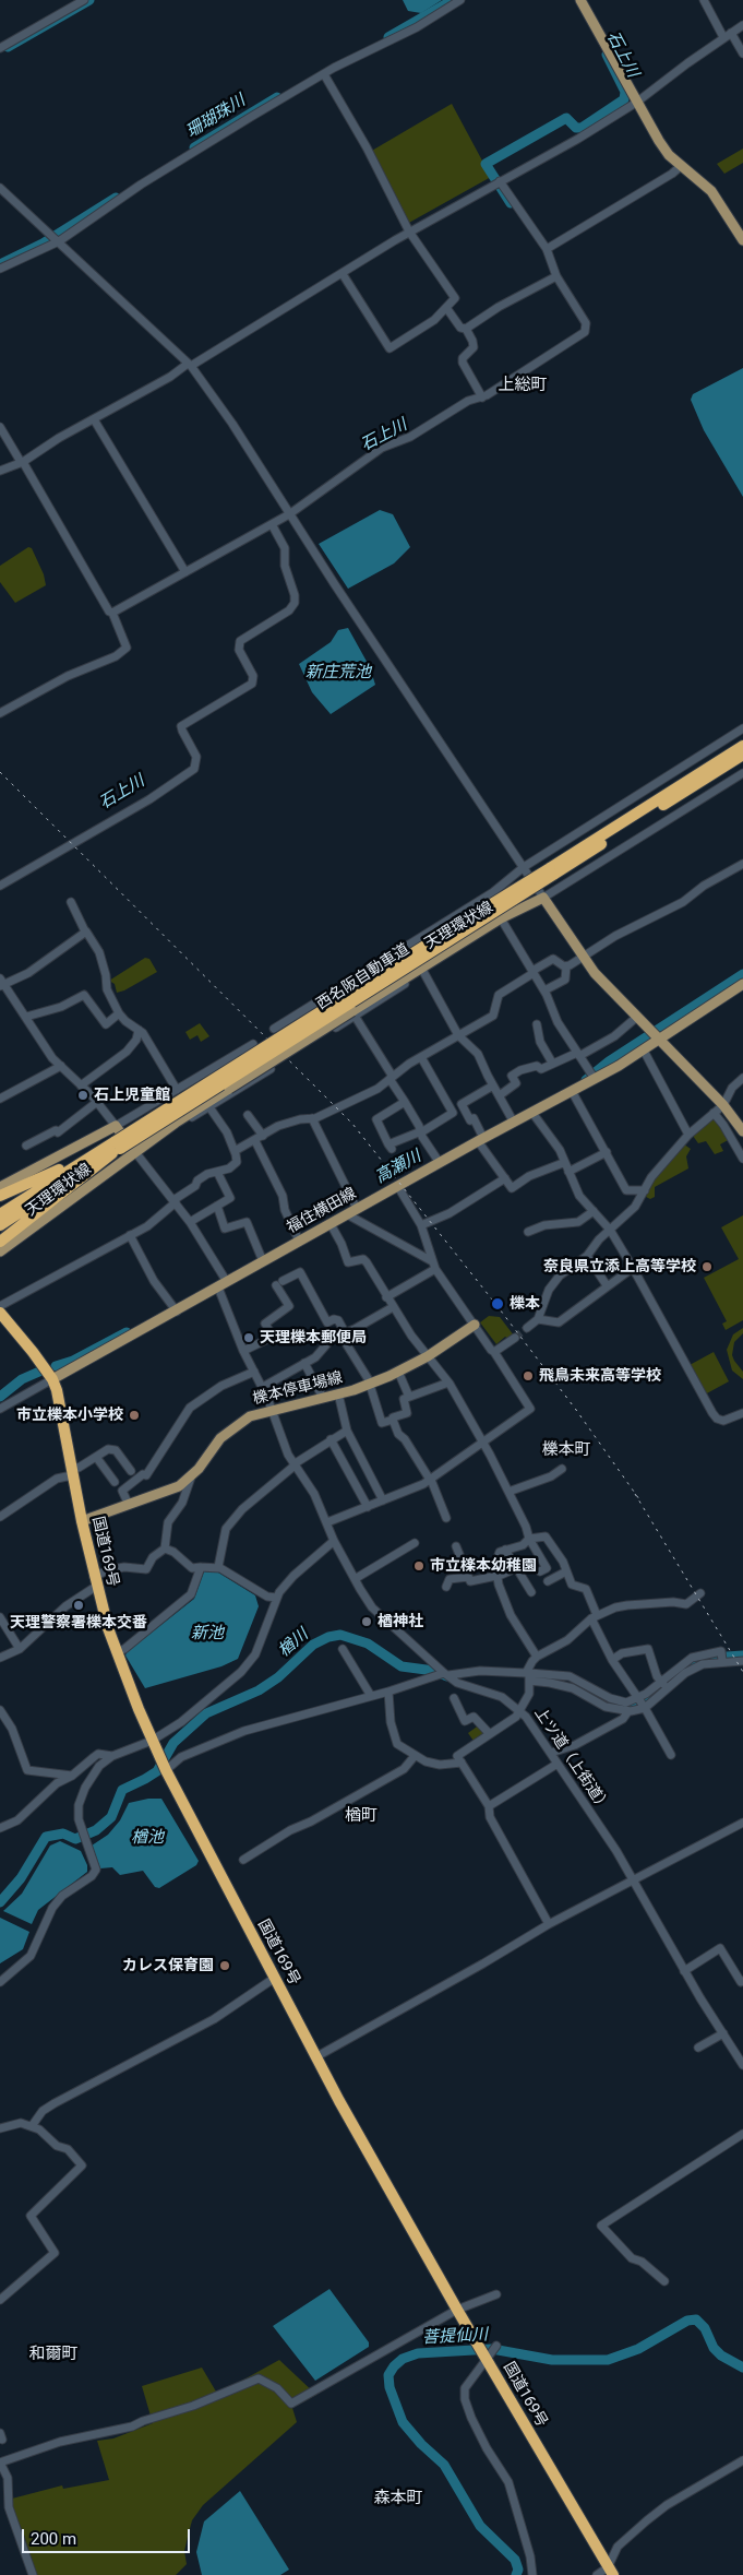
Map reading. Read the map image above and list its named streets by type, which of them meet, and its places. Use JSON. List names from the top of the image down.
{
  "streets": {
    "highway": ["西名阪自動車道", "国道169号"],
    "main road": ["天理環状線", "福住横田線", "櫟本停車場線"],
    "street": ["上ツ道（上街道）"]
  },
  "crossings": [
    ["天理環状線", "上ツ道（上街道）"],
    ["福住横田線", "国道169号"],
    ["福住横田線", "上ツ道（上街道）"],
    ["櫟本停車場線", "国道169号"],
    ["櫟本停車場線", "上ツ道（上街道）"]
  ],
  "districts": [
    "上総町",
    "櫟本町",
    "楢町",
    "和爾町",
    "森本町"
  ],
  "water": [
    "石上川",
    "珊瑚珠川",
    "新庄荒池",
    "高瀬川",
    "新池",
    "楢川",
    "楢池",
    "菩提仙川"
  ],
  "places": [
    "石上児童館",
    "奈良県立添上高等学校",
    "櫟本",
    "天理櫟本郵便局",
    "飛鳥未来高等学校",
    "市立櫟本小学校",
    "市立檪本幼稚園",
    "天理警察署櫟本交番",
    "楢神社",
    "カレス保育園"
  ],
  "scale_bar": "200 m"
}
